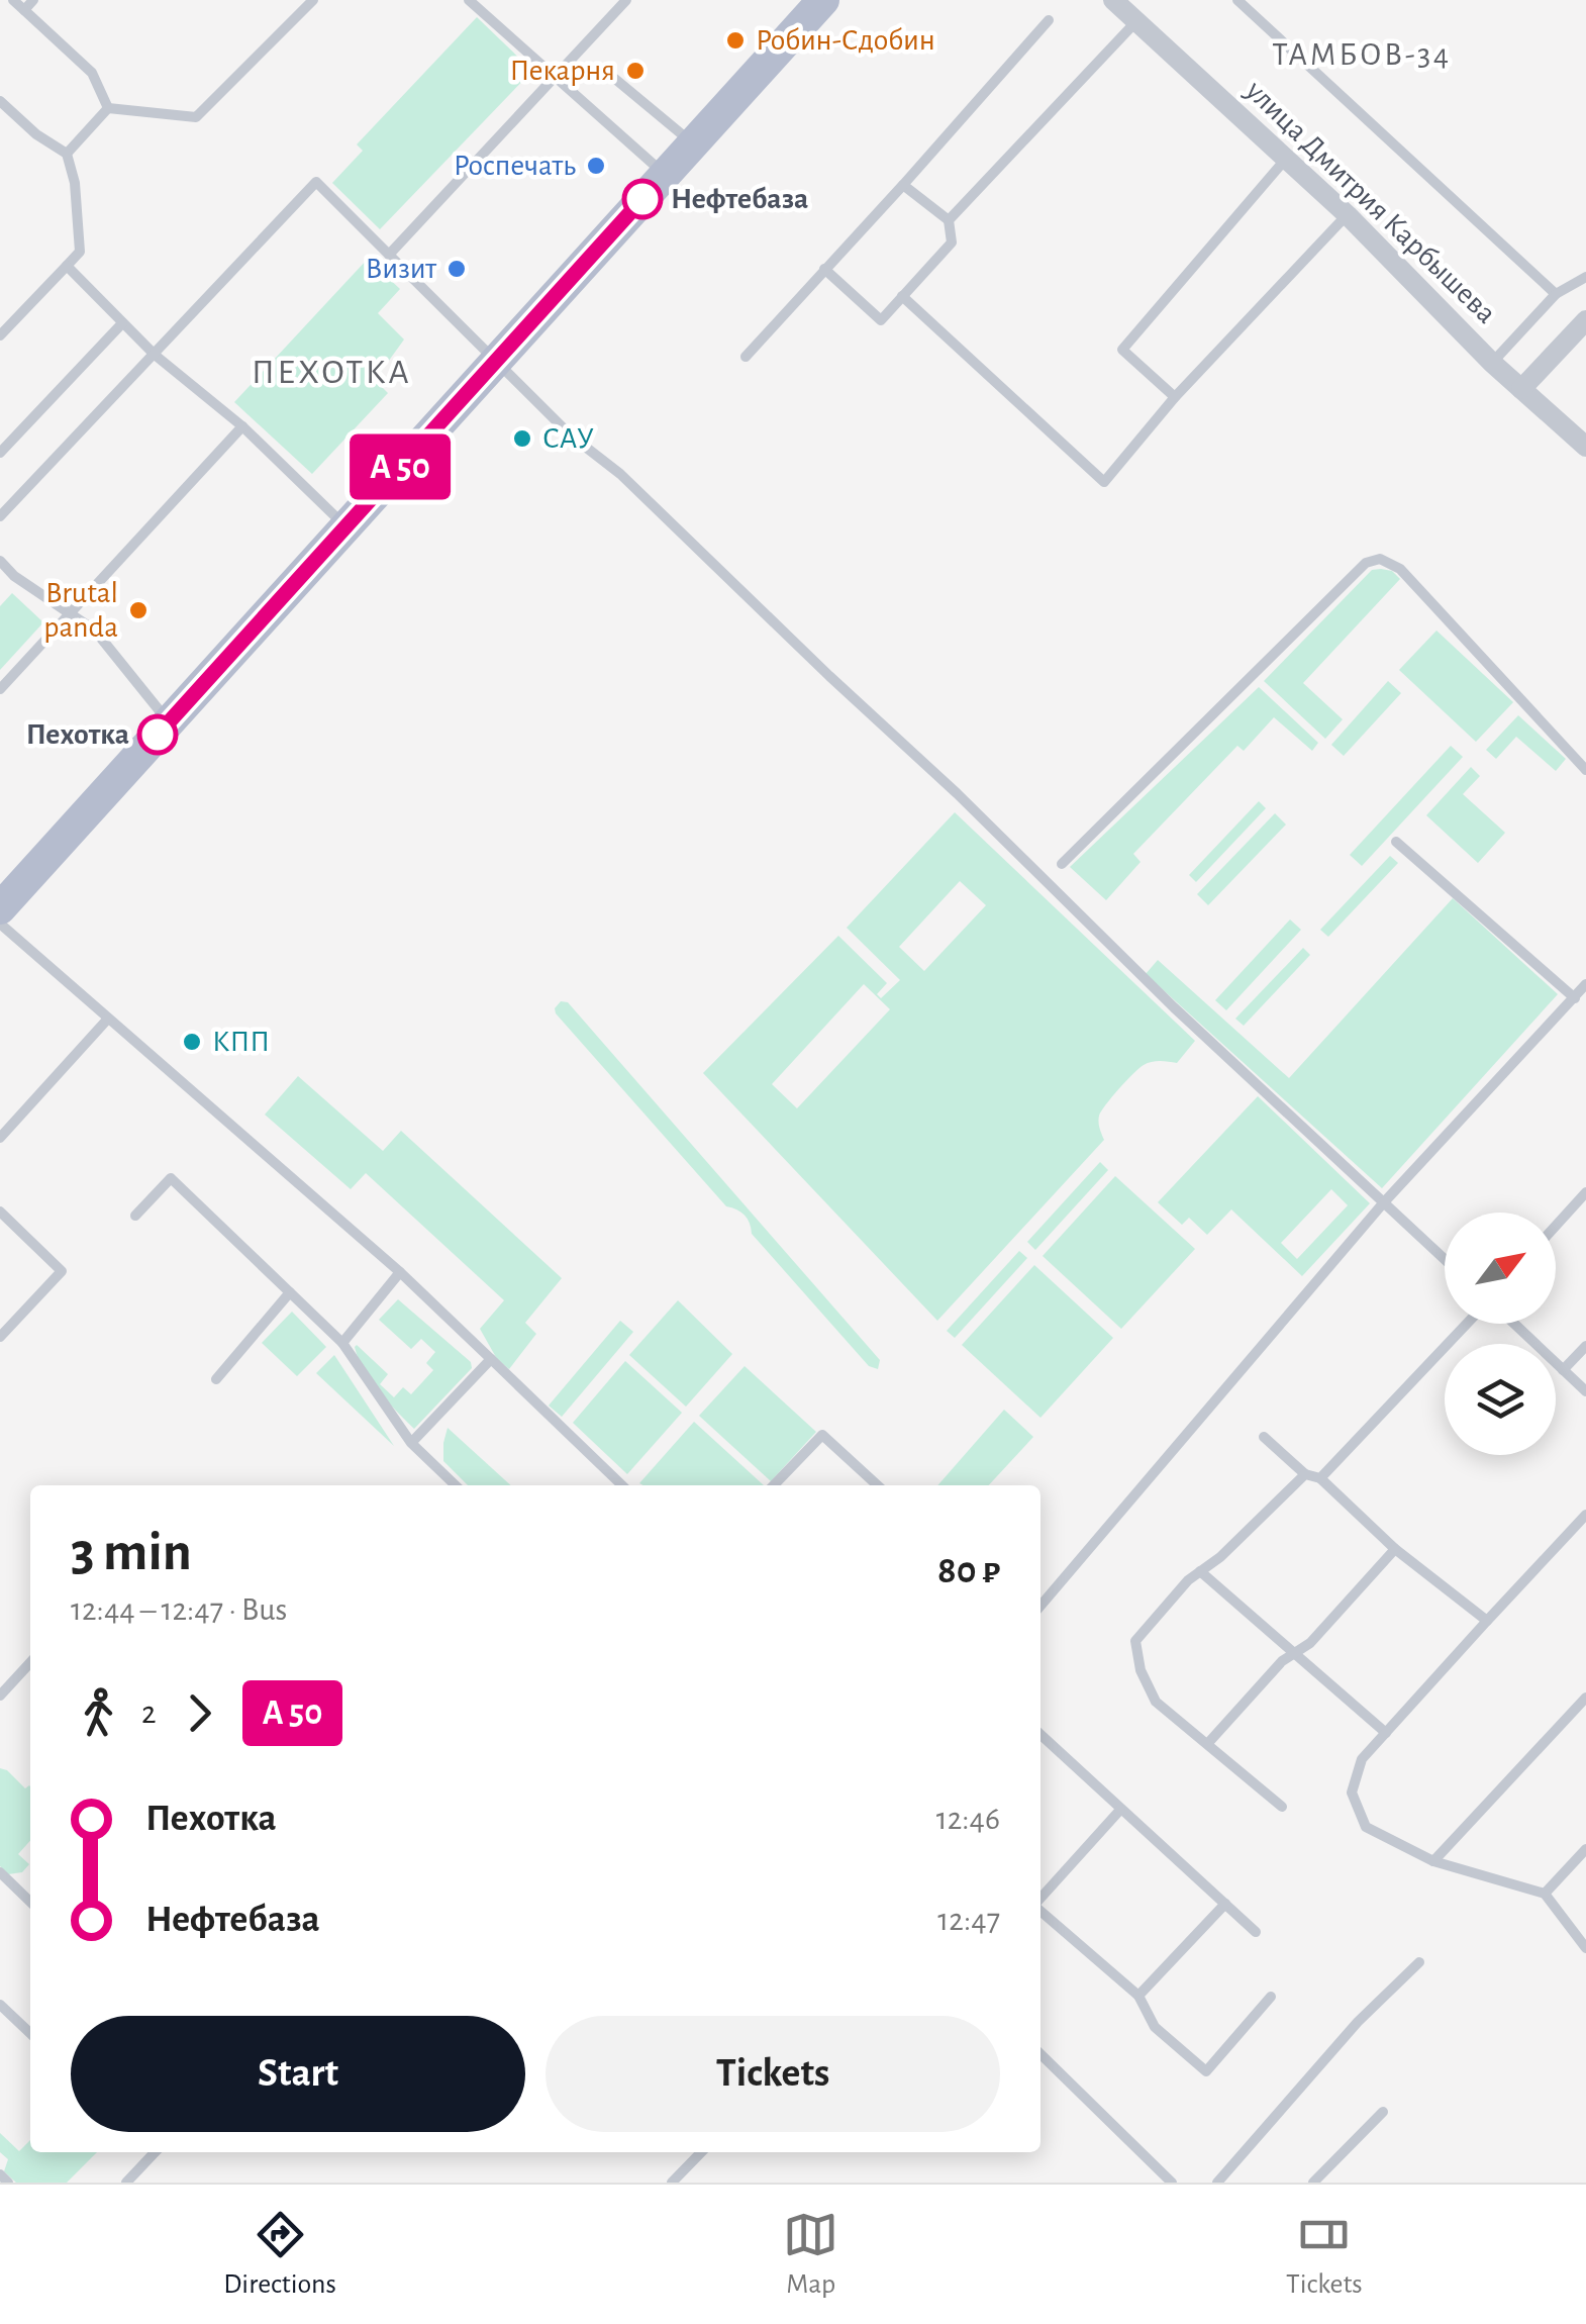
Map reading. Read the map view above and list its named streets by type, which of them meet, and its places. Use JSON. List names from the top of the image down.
{
  "streets": {
    "street": ["улица Дмитрия Карбышева"]
  },
  "districts": ["ТАМБОВ-34", "ПЕХОТКА"],
  "places": [
    "Робин-Сдобин",
    "Пекарня",
    "Роспечать",
    "Нефтебаза",
    "Визит",
    "САУ",
    "Brutal panda",
    "Пехотка",
    "КПП"
  ],
  "north": "top right",
  "page": {
    "on_map": "А 50",
    "heading": ["3 min", "12:44 – 12:47 · Bus", "80 ₽"],
    "legs": ["2", "А 50"],
    "list": [
      {
        "name": "Пехотка",
        "value": "12:46"
      },
      {
        "name": "Нефтебаза",
        "value": "12:47"
      }
    ],
    "buttons": ["Start", "Tickets"],
    "tabs": ["Directions", "Map", "Tickets"]
  }
}
